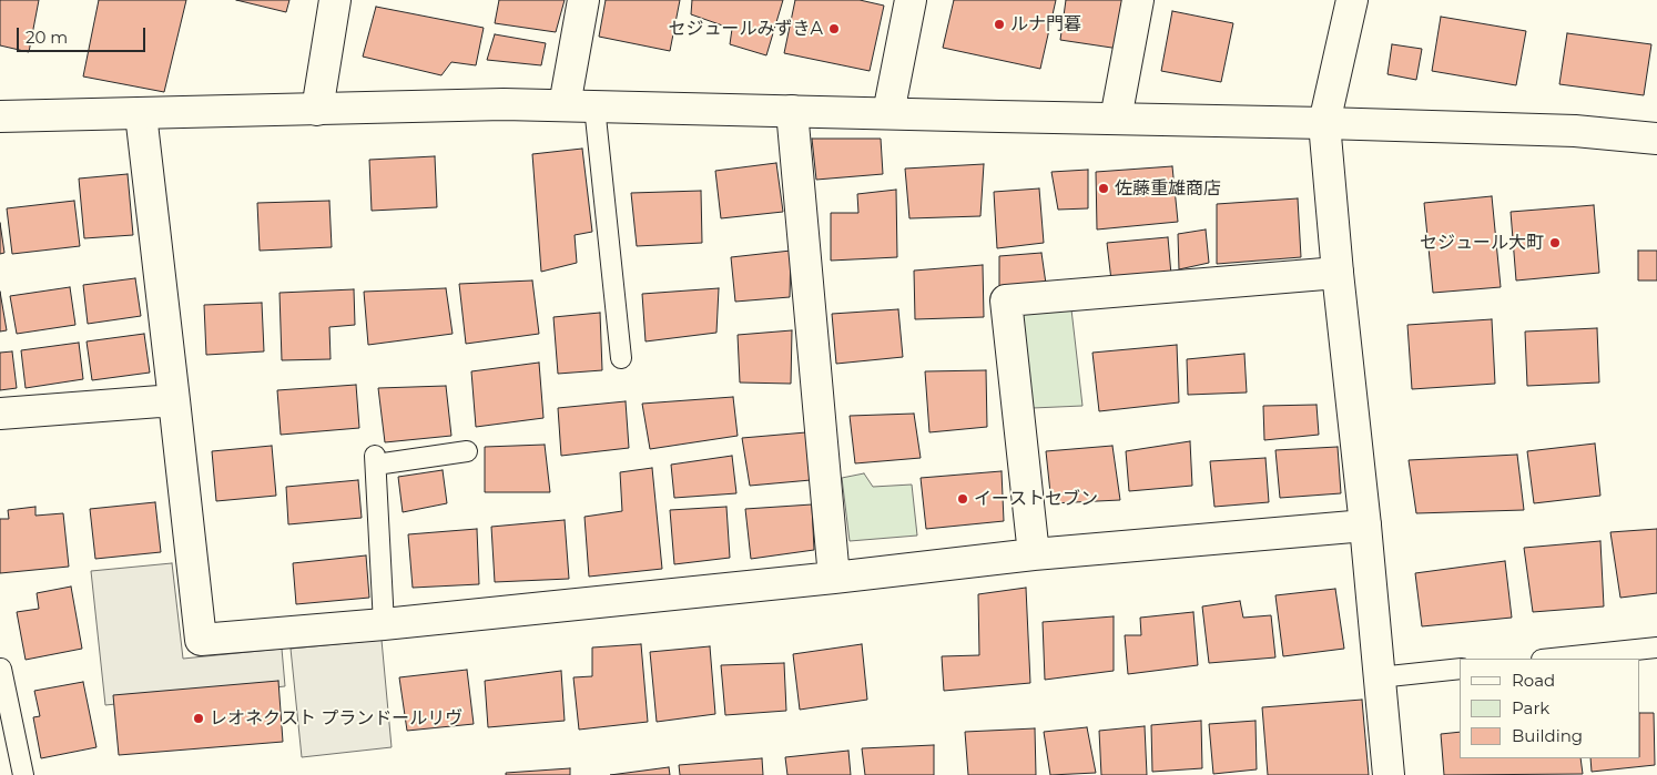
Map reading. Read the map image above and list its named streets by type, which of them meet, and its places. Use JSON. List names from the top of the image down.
{
  "places": [
    "ルナ門暮",
    "セジュールみずきA",
    "佐藤重雄商店",
    "セジュール大町",
    "イーストセブン",
    "レオネクスト プランドールリヴ"
  ],
  "legend": ["Road", "Park", "Building"],
  "scale_bar": "20 m"
}
